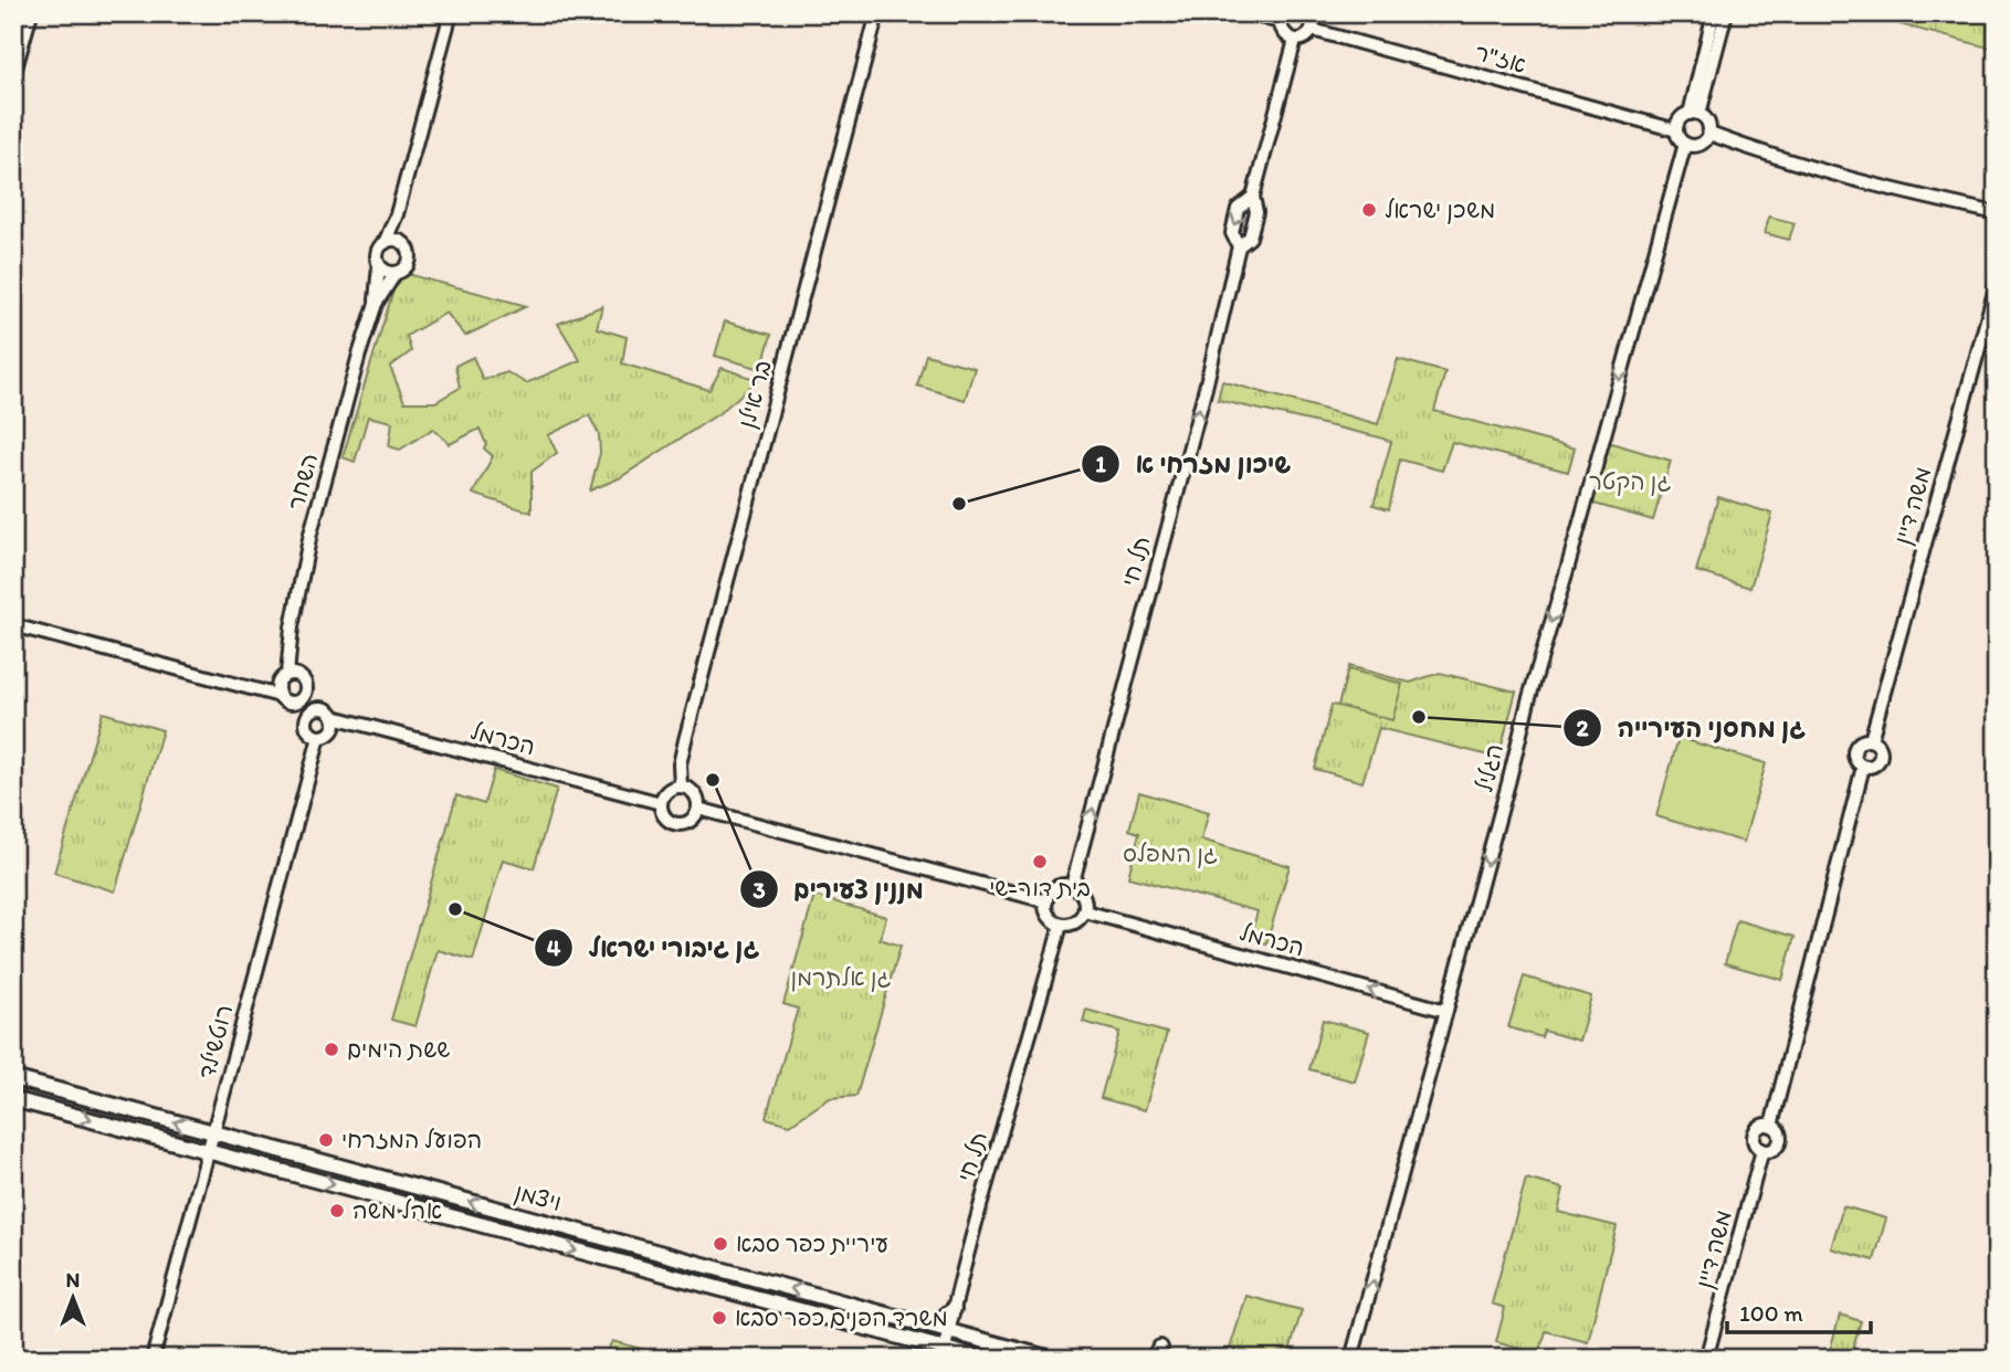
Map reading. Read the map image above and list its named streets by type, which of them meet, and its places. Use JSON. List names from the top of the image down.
{
  "streets": {
    "main road": ["ויצמן"],
    "street": [
      "אז\"ר",
      "בר אילן",
      "השחר",
      "משה דיין",
      "תל חי",
      "הכרמל",
      "הגליל",
      "רוטשילד"
    ]
  },
  "crossings": [
    ["אז\"ר", "הגליל"],
    ["בר אילן", "הכרמל"],
    ["תל חי", "הכרמל"],
    ["תל חי", "ויצמן"],
    ["הכרמל", "הגליל"],
    ["הכרמל", "רוטשילד"],
    ["רוטשילד", "ויצמן"]
  ],
  "one_way": ["תל חי", "הכרמל"],
  "parks": ["גן הקטר", "גן המפלס", "גן אלתרמן"],
  "places": [
    "משכן ישראל",
    "שיכון מזרחי א",
    "גן מחסני העירייה",
    "מננין צעירים",
    "בית דור-שי",
    "גן גיבורי ישראל",
    "ששת הימים",
    "הפועל המזרחי",
    "אהל משה",
    "עיריית כפר סבא",
    "משרד הפנים כפר סבא"
  ],
  "scale_bar": "100 m",
  "north": "top"
}
